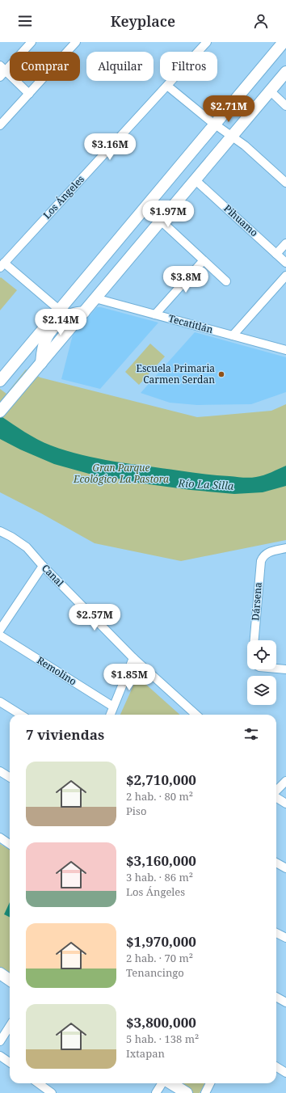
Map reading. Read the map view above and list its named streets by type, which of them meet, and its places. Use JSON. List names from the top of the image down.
{
  "streets": {
    "street": [
      "Los Ángeles",
      "Pihuamo",
      "Tecatitlán",
      "Canal",
      "Dársena",
      "Remolino"
    ]
  },
  "water": ["Río La Silla"],
  "parks": ["Gran Parque Ecológico La Pastora"],
  "places": ["Escuela Primaria Carmen Serdan"],
  "page": {
    "header": "Keyplace",
    "chip": ["Comprar", "Alquilar", "Filtros"],
    "price": [
      "$2.71M",
      "$3.16M",
      "$1.97M",
      "$3.8M",
      "$2.14M",
      "$2.57M",
      "$1.85M"
    ],
    "heading": "7 viviendas",
    "list": [
      {
        "name": "$2,710,000",
        "note": "2 hab. · 80 m² · Piso"
      },
      {
        "name": "$3,160,000",
        "note": "3 hab. · 86 m² · Los Ángeles"
      },
      {
        "name": "$1,970,000",
        "note": "2 hab. · 70 m² · Tenancingo"
      },
      {
        "name": "$3,800,000",
        "note": "5 hab. · 138 m² · Ixtapan"
      }
    ]
  }
}
